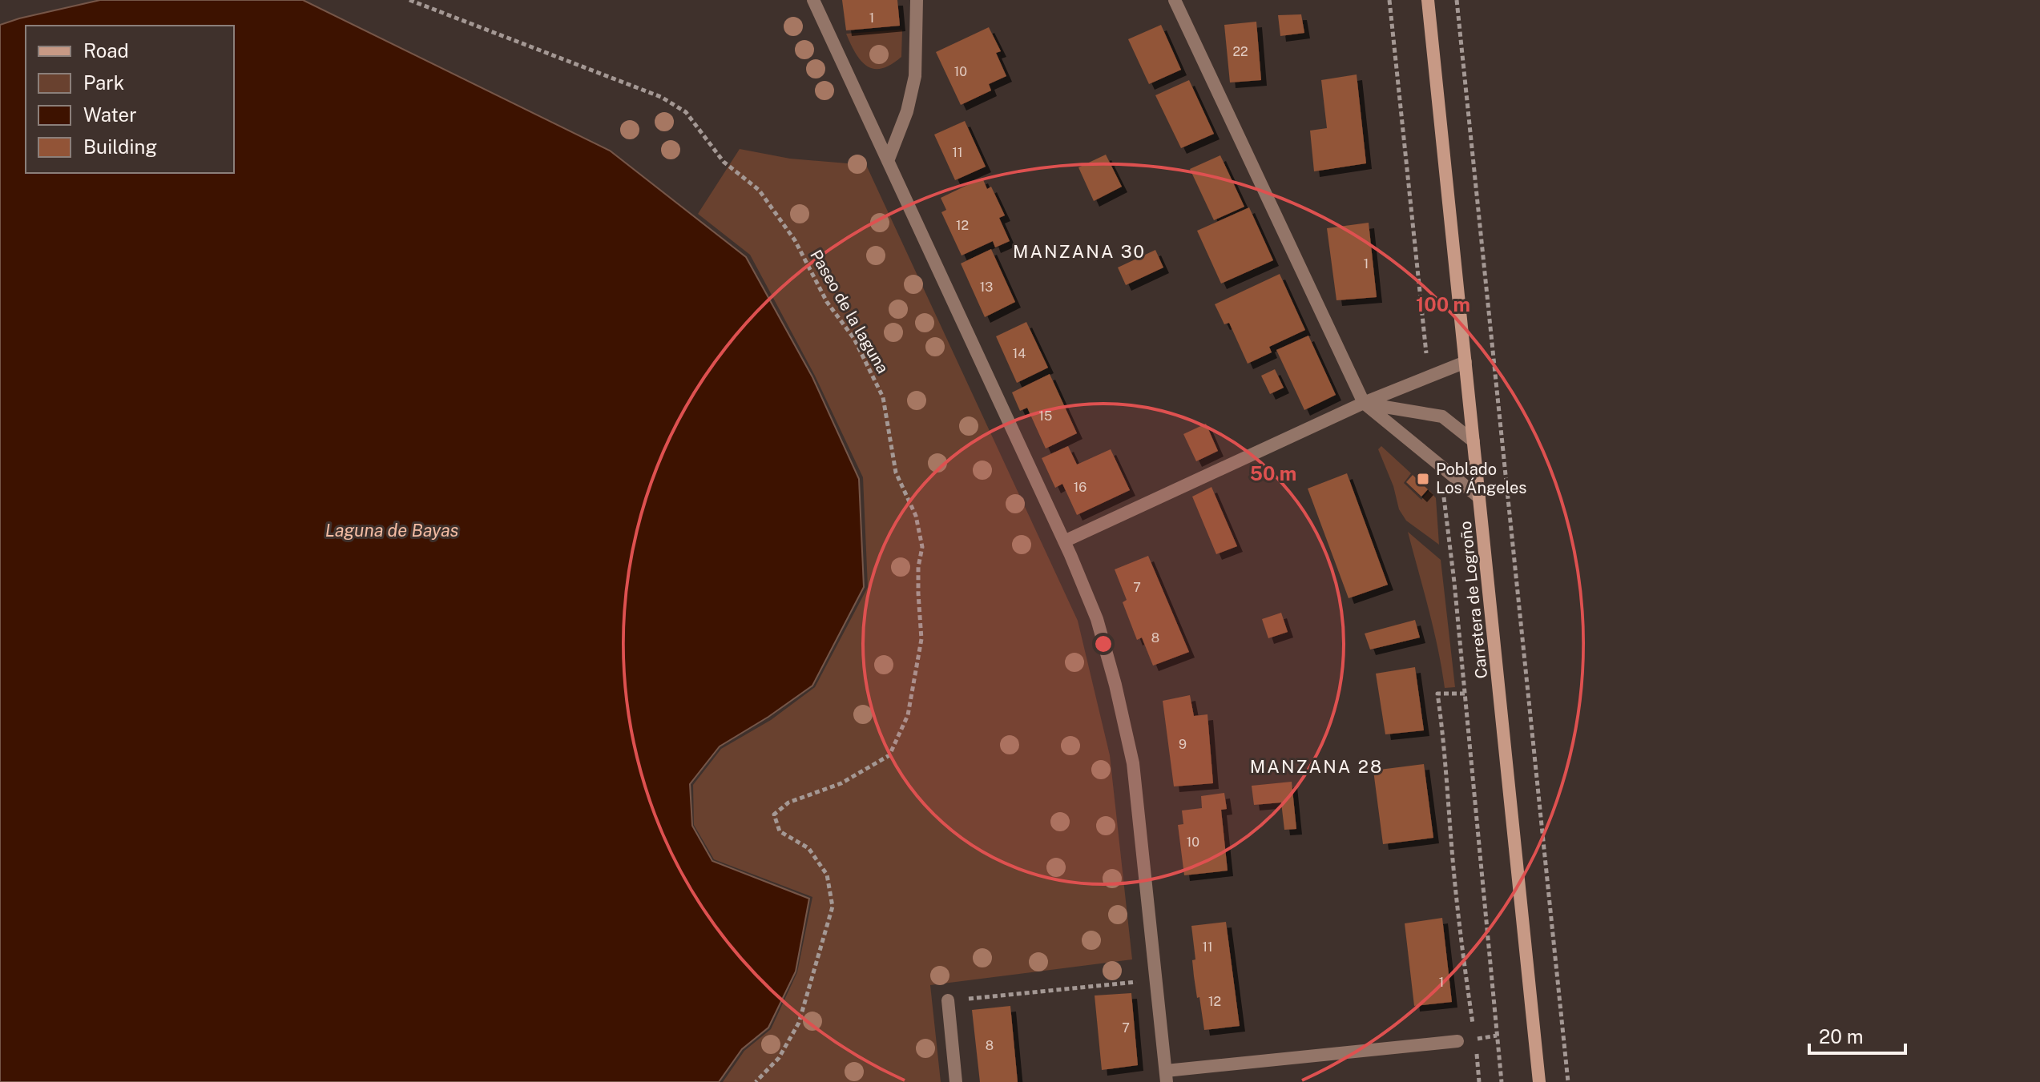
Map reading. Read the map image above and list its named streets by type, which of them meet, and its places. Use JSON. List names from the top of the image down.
{
  "streets": {
    "main road": ["Carretera de Logroño"],
    "path": ["Paseo de la laguna"]
  },
  "districts": ["MANZANA 30", "MANZANA 28"],
  "water": ["Laguna de Bayas"],
  "places": {
    "transit": ["Poblado Los Ángeles"]
  },
  "house_numbers": [
    "1",
    "22",
    "10",
    "11",
    "12",
    "1",
    "13",
    "14",
    "15",
    "16",
    "7",
    "8",
    "9",
    "10",
    "11",
    "1",
    "12",
    "7",
    "8"
  ],
  "legend": [
    "Road",
    "Park",
    "Water",
    "Building"
  ],
  "scale_bar": "20 m",
  "rings": ["100 m", "50 m"]
}
